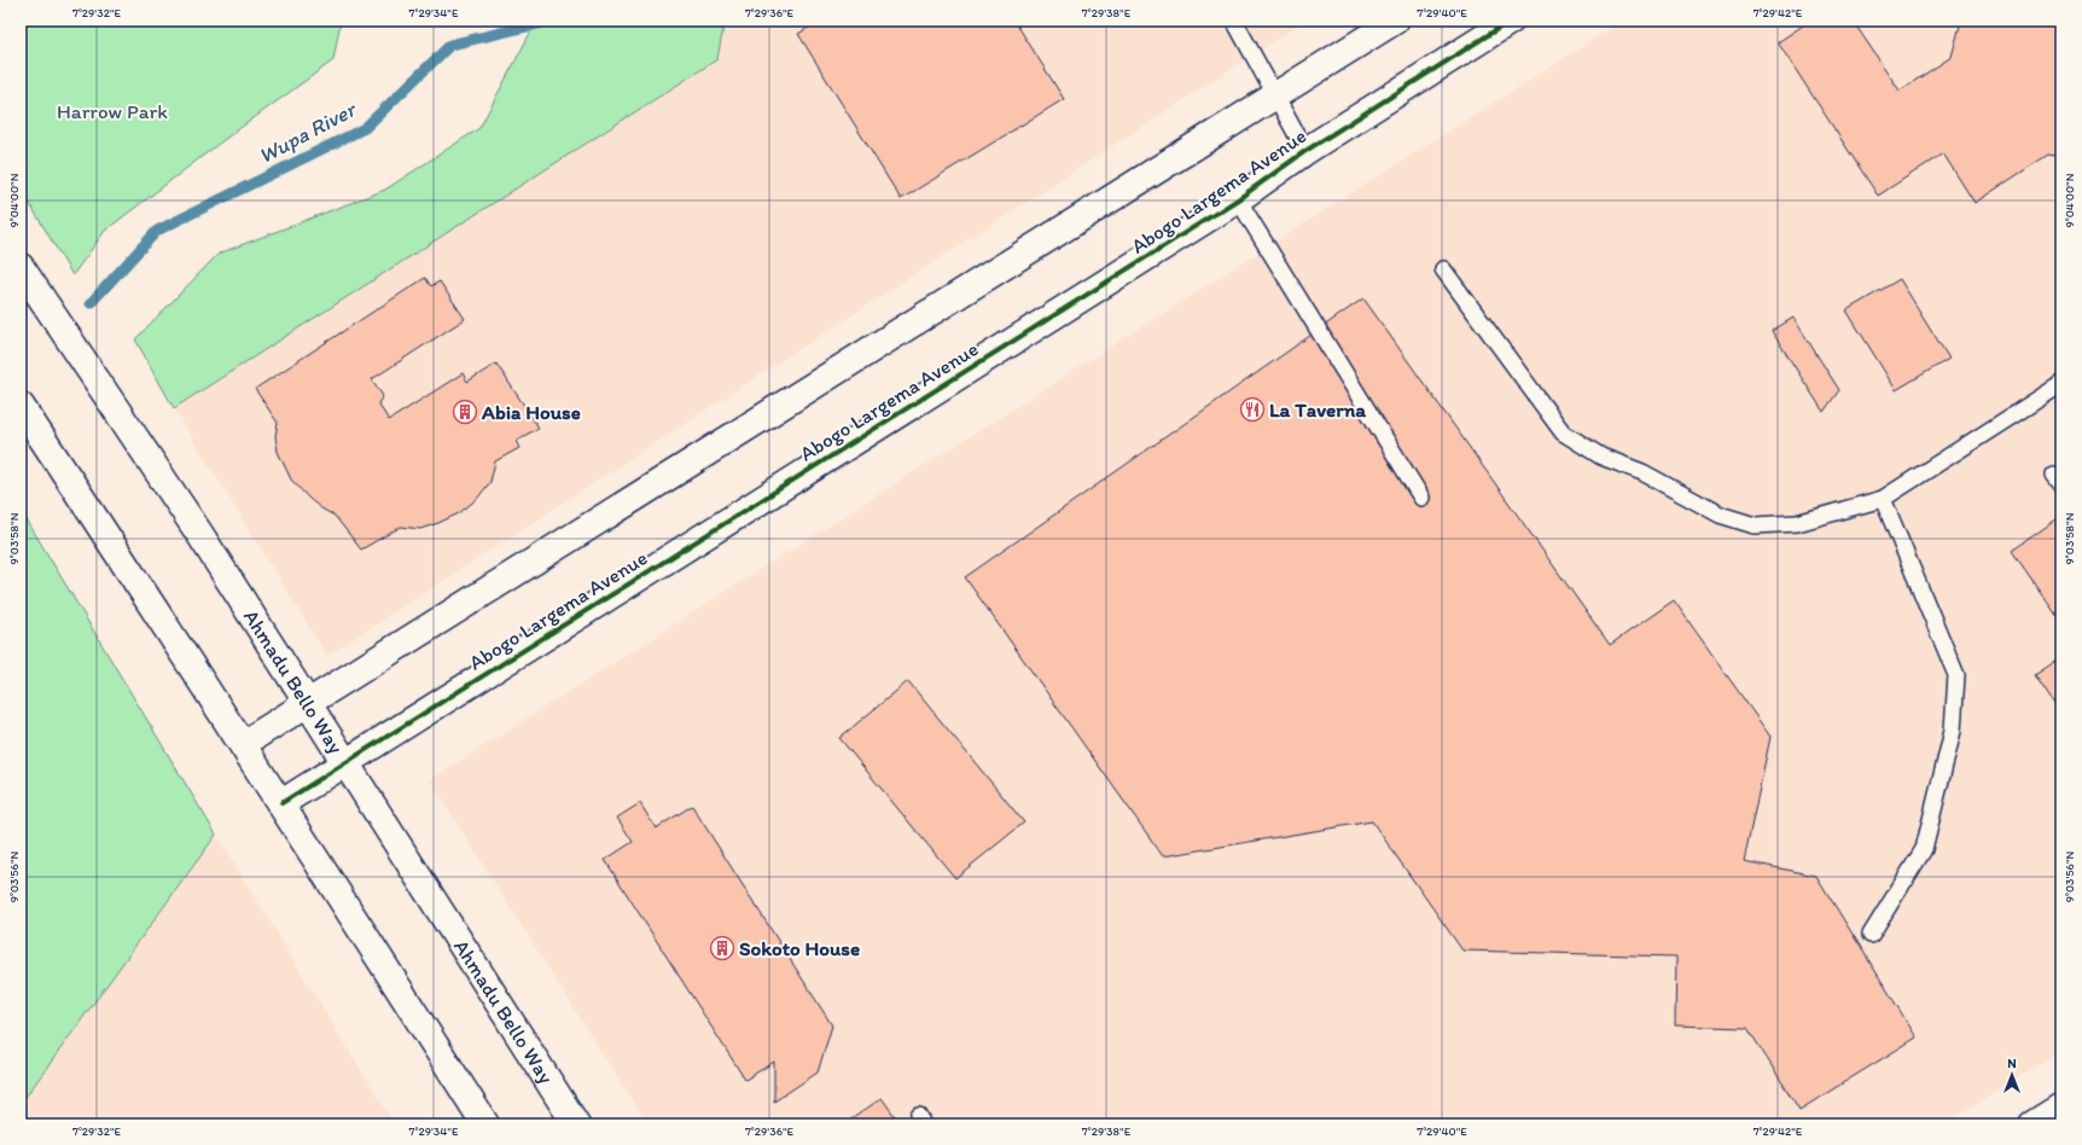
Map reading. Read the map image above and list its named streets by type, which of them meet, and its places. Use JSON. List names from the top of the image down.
{
  "streets": {
    "street": ["Abogo Largema Avenue", "Ahmadu Bello Way"]
  },
  "crossings": [
    ["Abogo Largema Avenue", "Ahmadu Bello Way"]
  ],
  "water": ["Wupa River"],
  "parks": ["Harrow Park"],
  "places": {
    "restaurant": ["La Taverna"],
    "building": ["Abia House", "Sokoto House"]
  },
  "north": "top",
  "coordinates": [
    "7°29'32\"E",
    "7°29'34\"E",
    "7°29'36\"E",
    "7°29'38\"E",
    "7°29'40\"E",
    "7°29'42\"E",
    "9°04'00\"N",
    "9°03'58\"N",
    "9°03'56\"N"
  ]
}
